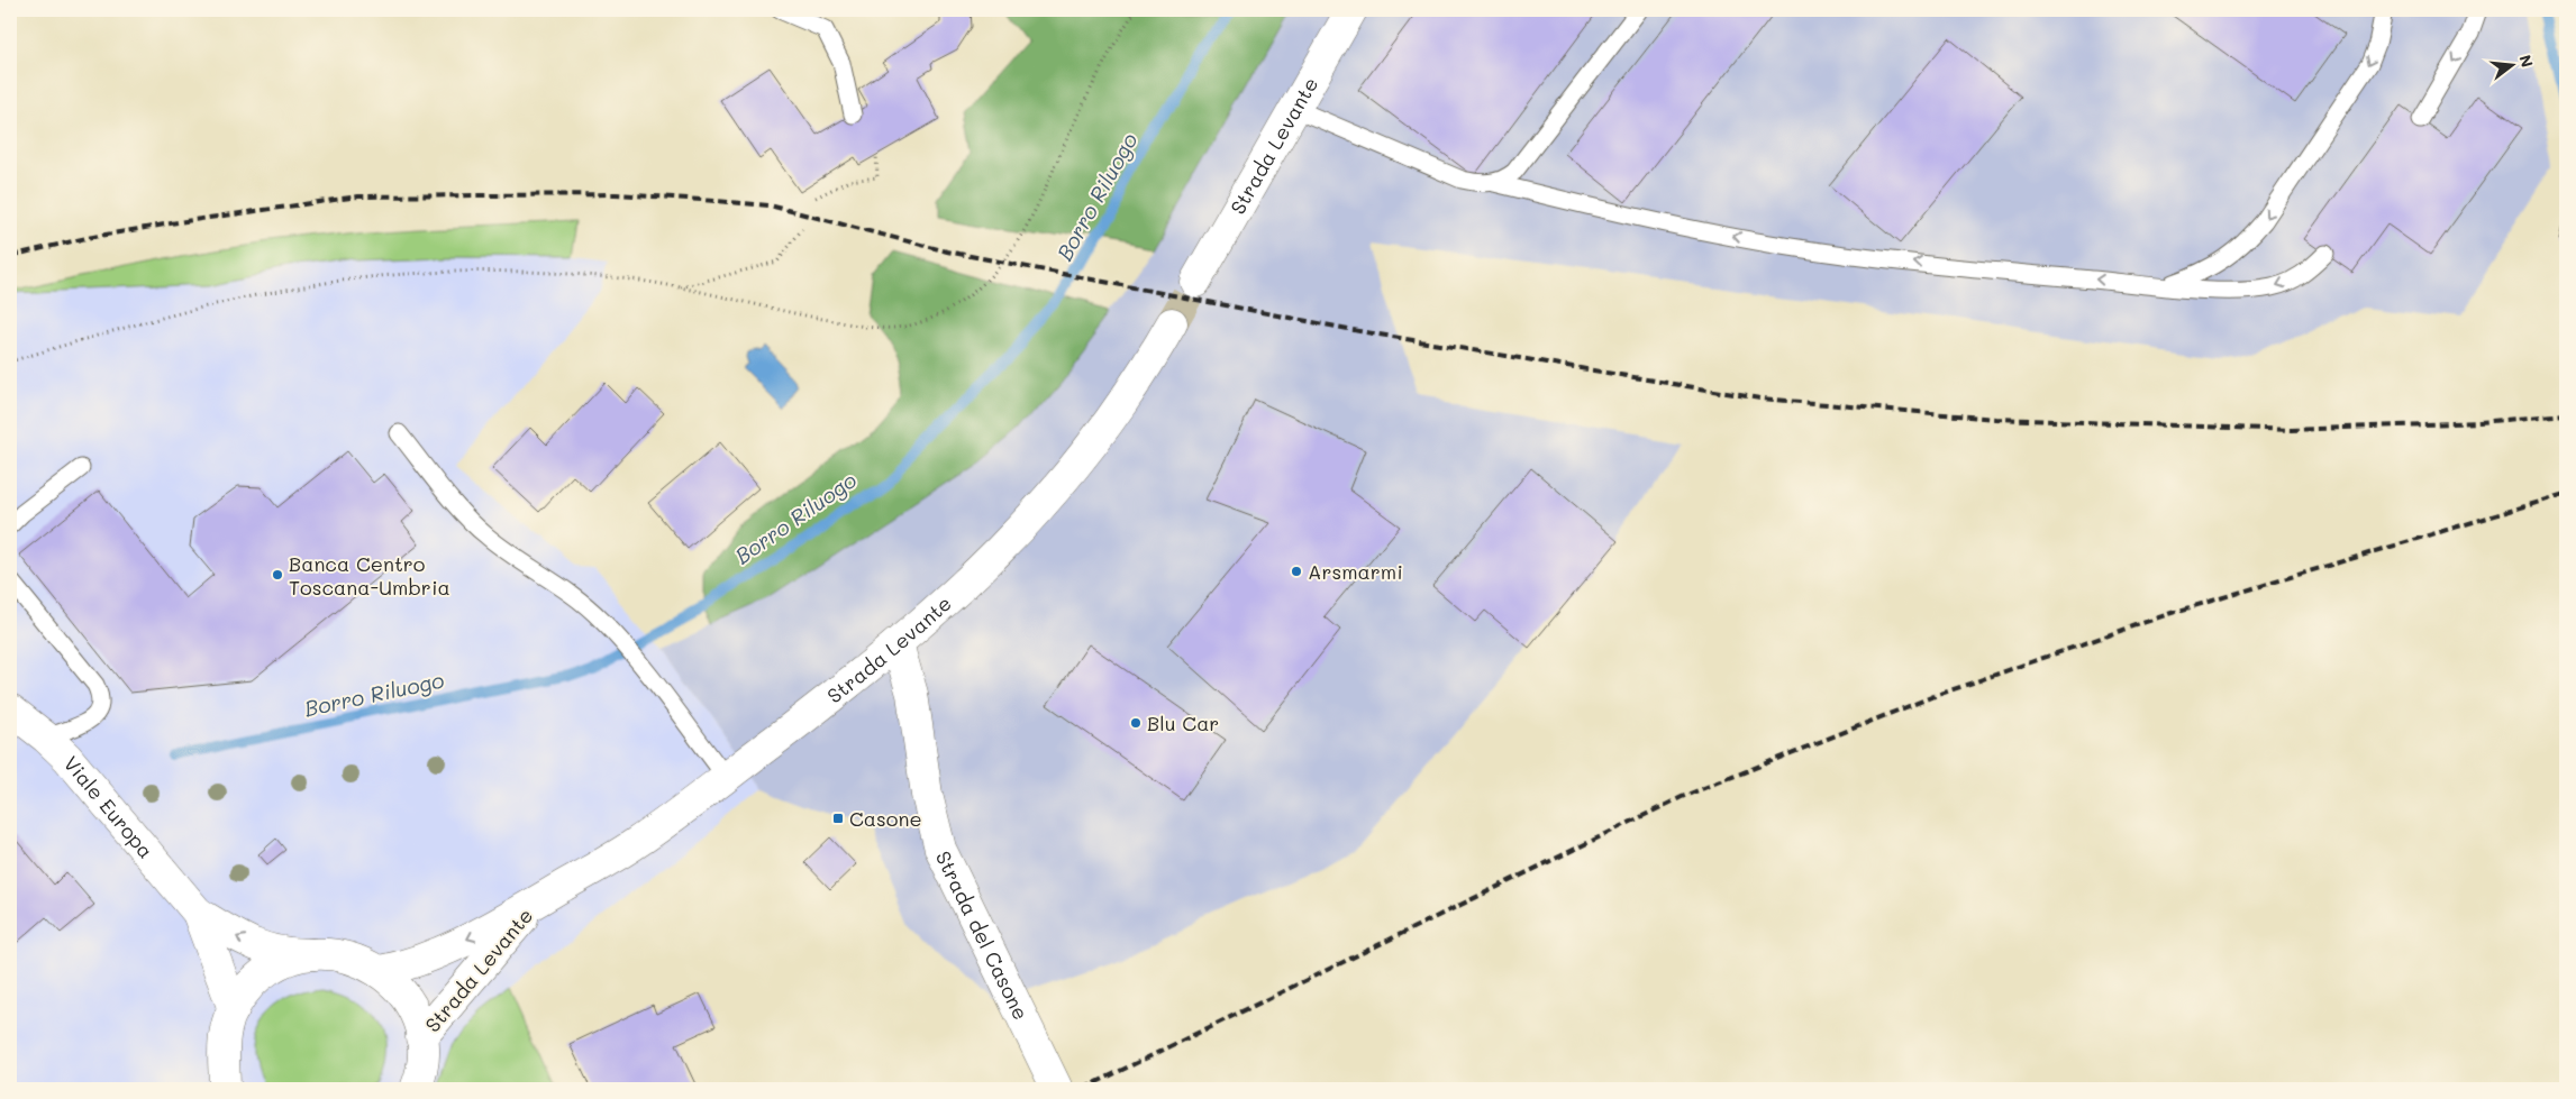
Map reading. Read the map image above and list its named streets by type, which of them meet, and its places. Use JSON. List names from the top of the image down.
{
  "streets": {
    "main road": ["Strada Levante", "Viale Europa", "Strada del Casone"]
  },
  "crossings": [
    ["Strada Levante", "Viale Europa"],
    ["Strada Levante", "Strada del Casone"]
  ],
  "water": ["Borro Riluogo"],
  "places": {
    "other": ["Arsmarmi", "Banca Centro Toscana-Umbria", "Blu Car"],
    "transit": ["Casone"]
  },
  "north": "right"
}
